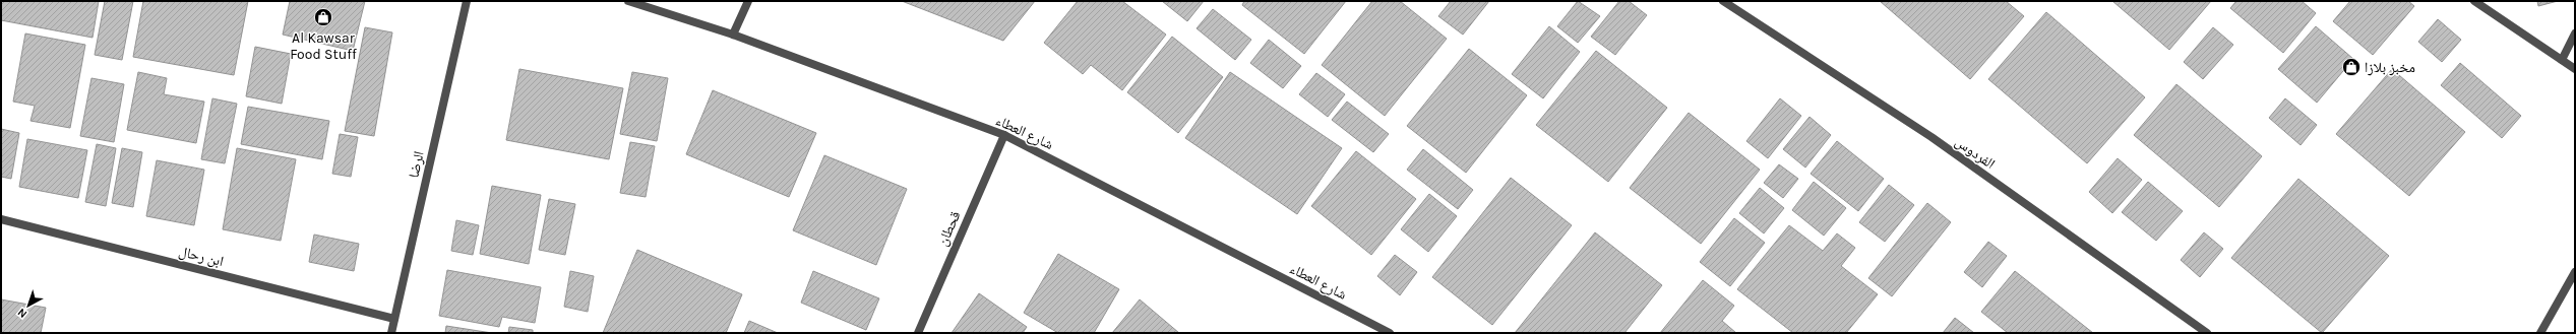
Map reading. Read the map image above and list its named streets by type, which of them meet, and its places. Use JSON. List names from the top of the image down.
{
  "streets": {
    "street": [
      "شارع العطاء",
      "الفردوس",
      "الرضا",
      "قحطان",
      "ابن رحال"
    ]
  },
  "crossings": [
    ["شارع العطاء", "قحطان"],
    ["الرضا", "ابن رحال"]
  ],
  "places": {
    "shop": ["Al Kawsar Food Stuff", "مخبز بلازا"]
  },
  "north": "bottom left"
}
